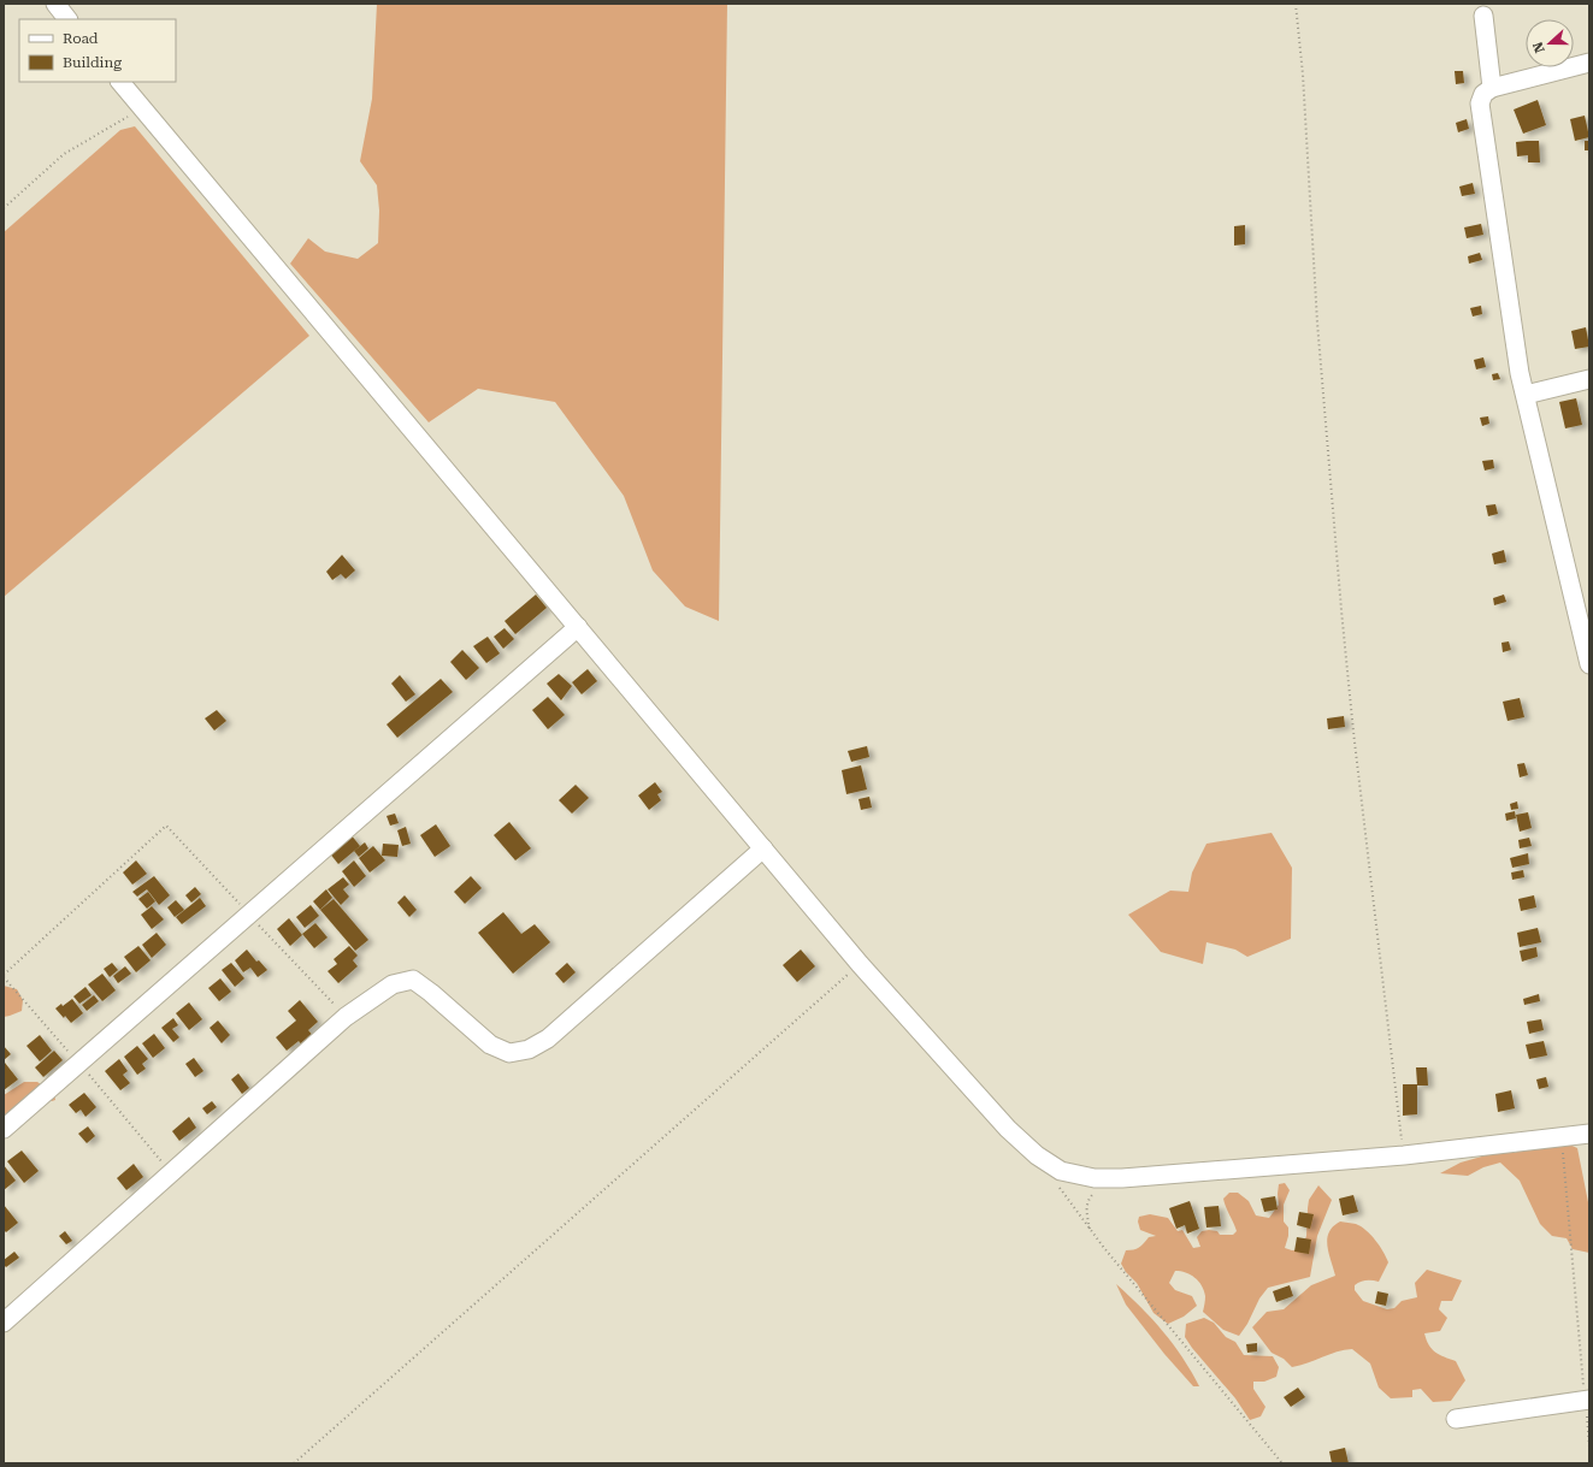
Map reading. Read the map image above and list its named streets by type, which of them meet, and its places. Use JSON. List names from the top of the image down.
{
  "legend": ["Road", "Building"],
  "north": "left"
}
